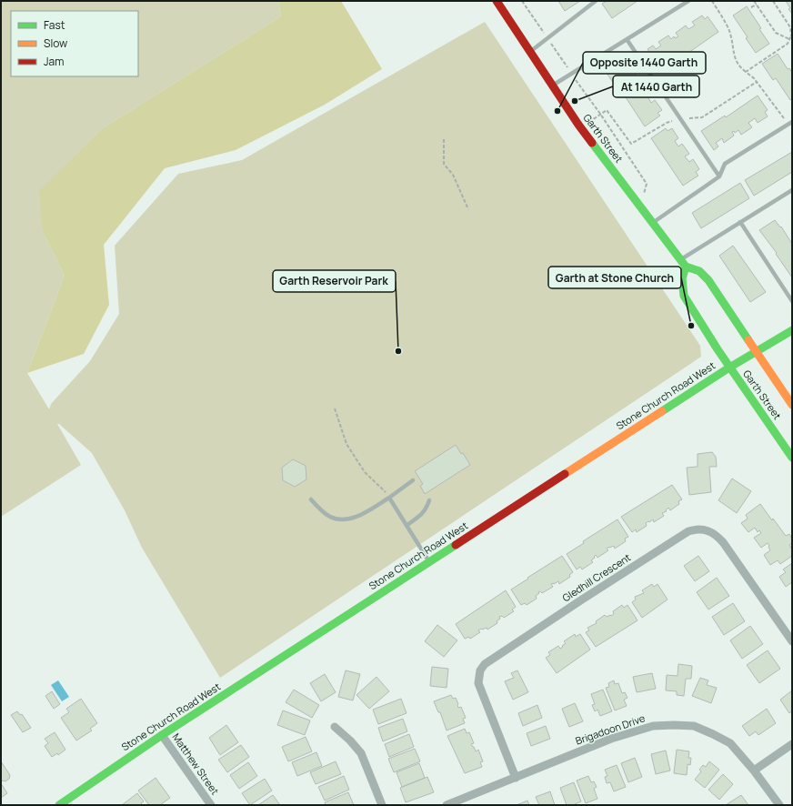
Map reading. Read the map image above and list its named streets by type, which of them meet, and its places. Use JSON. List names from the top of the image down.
{
  "streets": {
    "main road": ["Garth Street", "Stone Church Road West"],
    "street": ["Gledhill Crescent", "Brigadoon Drive", "Matthew Street"]
  },
  "crossings": [
    ["Garth Street", "Stone Church Road West"],
    ["Stone Church Road West", "Matthew Street"],
    ["Gledhill Crescent", "Brigadoon Drive"]
  ],
  "places": [
    "At 1440 Garth",
    "Opposite 1440 Garth",
    "Garth at Stone Church",
    "Garth Reservoir Park"
  ],
  "legend": ["Fast", "Slow", "Jam"]
}
